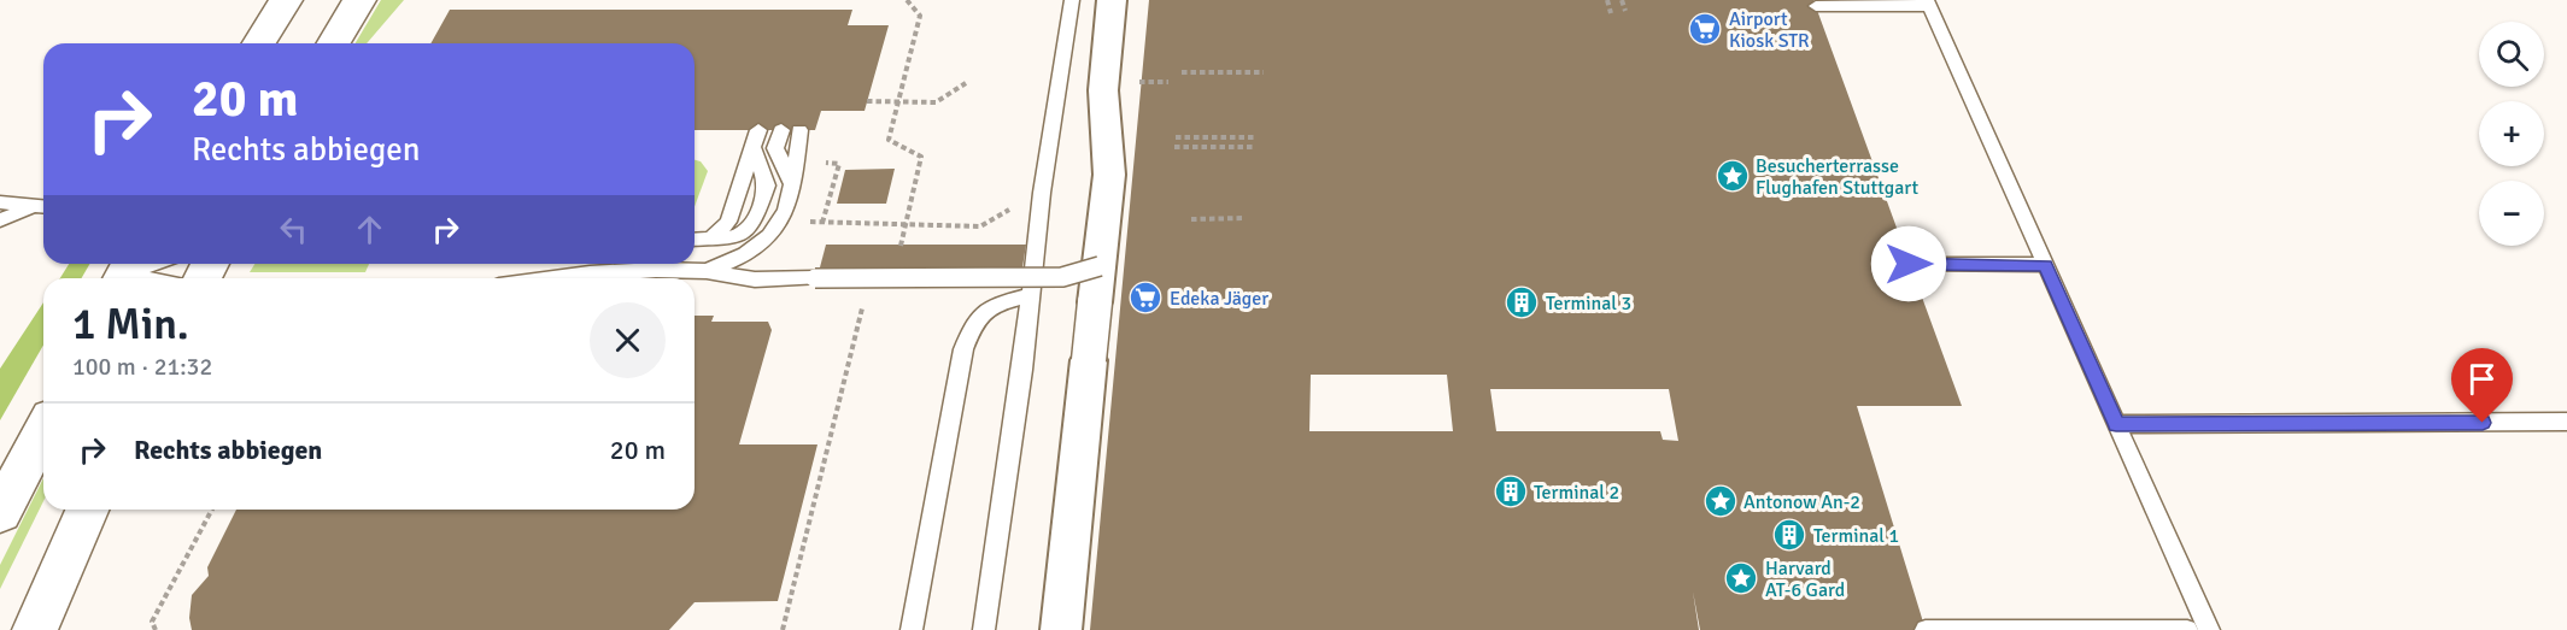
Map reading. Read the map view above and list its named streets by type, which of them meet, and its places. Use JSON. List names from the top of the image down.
{
  "places": {
    "supermarket": ["Airport Kiosk STR", "Edeka Jäger"],
    "place": ["Besucherterrasse Flughafen Stuttgart", "Antonow An-2", "Harvard AT-6 Gard"],
    "building": ["Terminal 3", "Terminal 2", "Terminal 1"]
  },
  "page": {
    "map_buttons": ["+", "−"],
    "turn": ["20 m", "Rechts abbiegen"],
    "heading": ["1 Min.", "100 m · 21:32"],
    "list": [
      {
        "name": "Rechts abbiegen",
        "value": "20 m"
      }
    ]
  }
}
